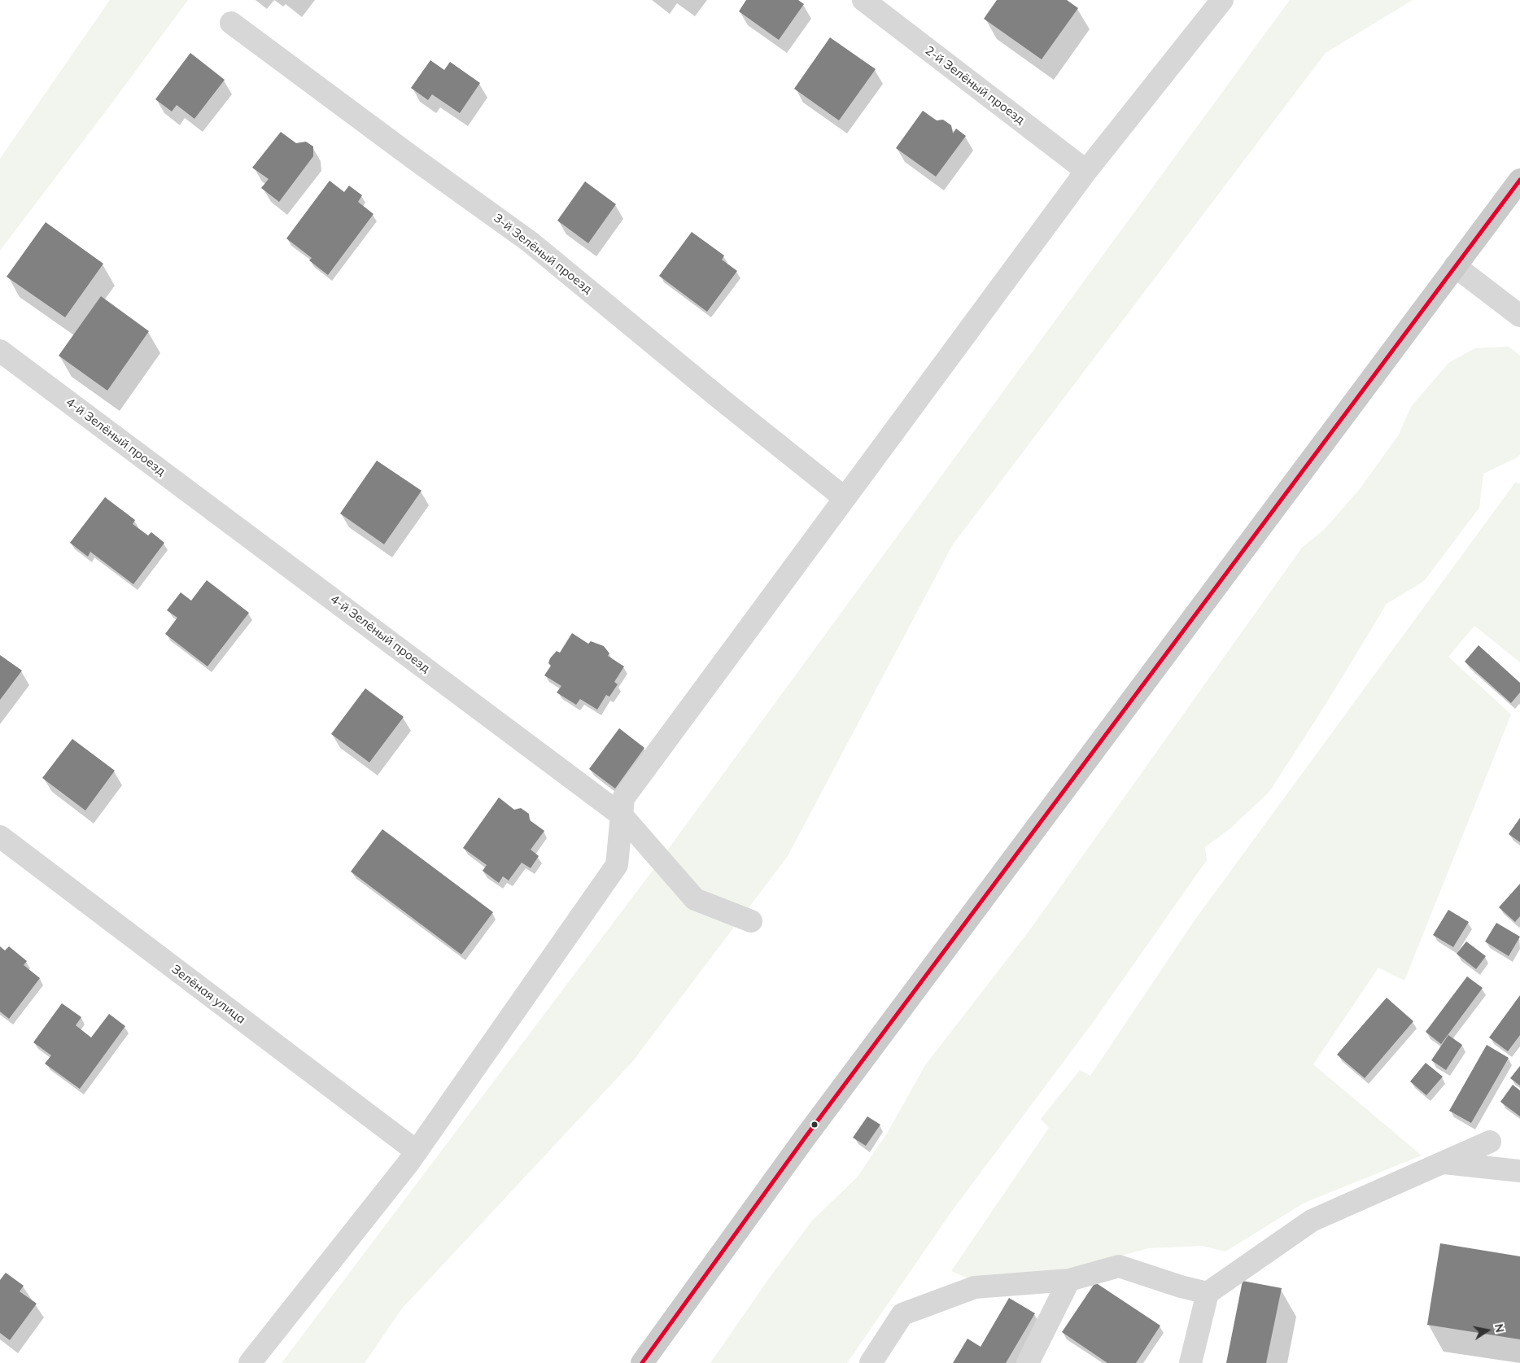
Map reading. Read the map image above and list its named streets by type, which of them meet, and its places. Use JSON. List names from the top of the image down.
{
  "streets": {
    "street": [
      "2-й Зелёный проезд",
      "3-й Зелёный проезд",
      "4-й Зелёный проезд",
      "Зелёная улица"
    ]
  },
  "north": "right"
}
